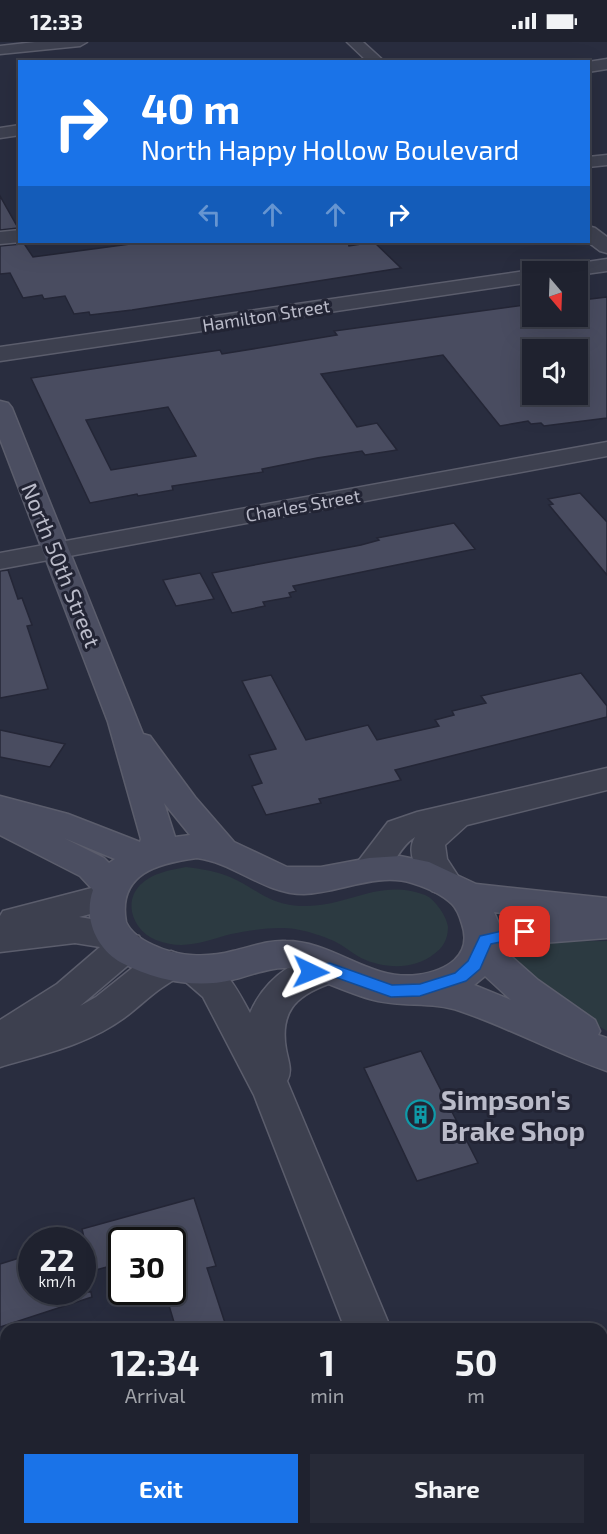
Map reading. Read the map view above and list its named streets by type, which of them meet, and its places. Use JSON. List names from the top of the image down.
{
  "streets": {
    "main road": ["North 50th Street"],
    "street": ["Hamilton Street", "Charles Street"]
  },
  "crossings": [
    ["Charles Street", "North 50th Street"]
  ],
  "places": {
    "building": ["Simpson's Brake Shop"]
  },
  "north": "bottom",
  "page": {
    "status": "12:33",
    "turn": ["40 m", "North Happy Hollow Boulevard"],
    "speed": "22 km/h",
    "limit": "30",
    "eta": [
      "12:34",
      "Arrival",
      "1",
      "min",
      "50",
      "m"
    ],
    "buttons": ["Exit", "Share"]
  }
}
